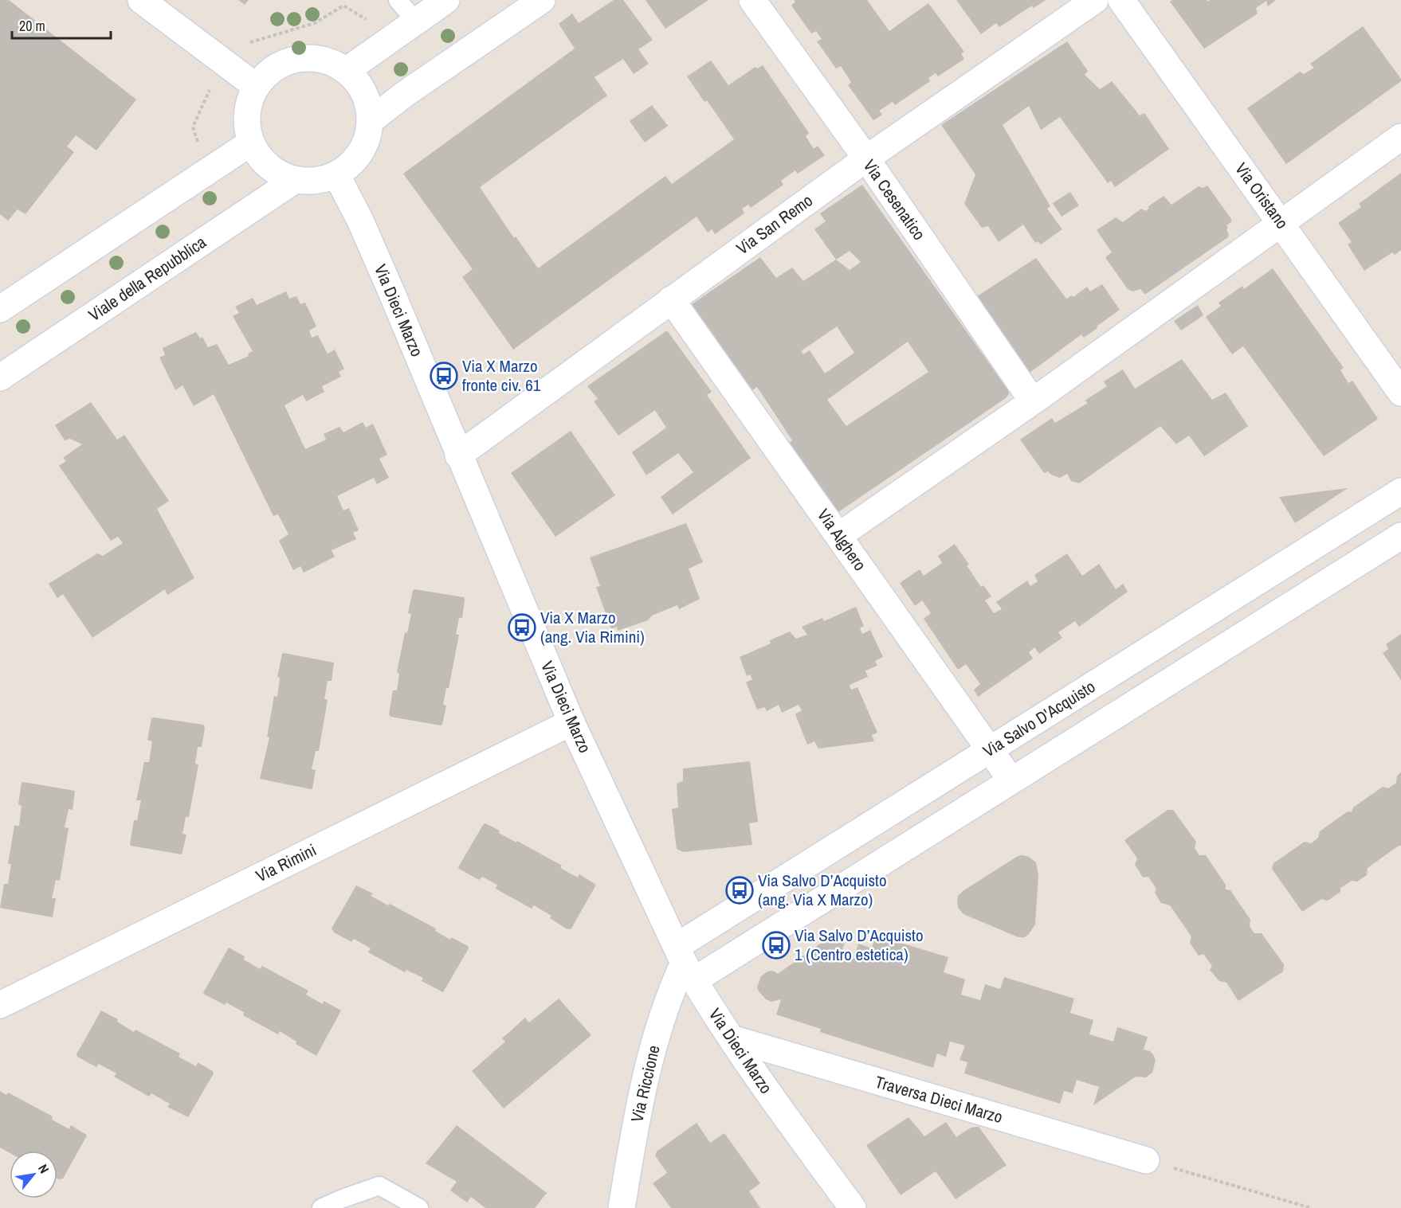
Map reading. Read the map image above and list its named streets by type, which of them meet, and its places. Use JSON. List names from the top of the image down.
{
  "streets": {
    "street": [
      "Via Oristano",
      "Via Cesenatico",
      "Via San Remo",
      "Viale della Repubblica",
      "Via Dieci Marzo",
      "Via Alghero",
      "Via Salvo D'Acquisto",
      "Via Rimini",
      "Via Riccione",
      "Traversa Dieci Marzo"
    ]
  },
  "crossings": [
    ["Via Cesenatico", "Via San Remo"],
    ["Via San Remo", "Via Dieci Marzo"],
    ["Via San Remo", "Via Alghero"],
    ["Viale della Repubblica", "Via Dieci Marzo"],
    ["Via Dieci Marzo", "Via Salvo D'Acquisto"],
    ["Via Dieci Marzo", "Via Rimini"],
    ["Via Dieci Marzo", "Via Riccione"],
    ["Via Dieci Marzo", "Traversa Dieci Marzo"],
    ["Via Alghero", "Via Salvo D'Acquisto"],
    ["Via Salvo D'Acquisto", "Via Riccione"]
  ],
  "places": {
    "bus stop": [
      "Via X Marzo fronte civ. 61",
      "Via X Marzo (ang. Via Rimini)",
      "Via Salvo D’Acquisto (ang. Via X Marzo)",
      "Via Salvo D’Acquisto 1 (Centro estetica)"
    ]
  },
  "scale_bar": "20 m",
  "north": "top right"
}
